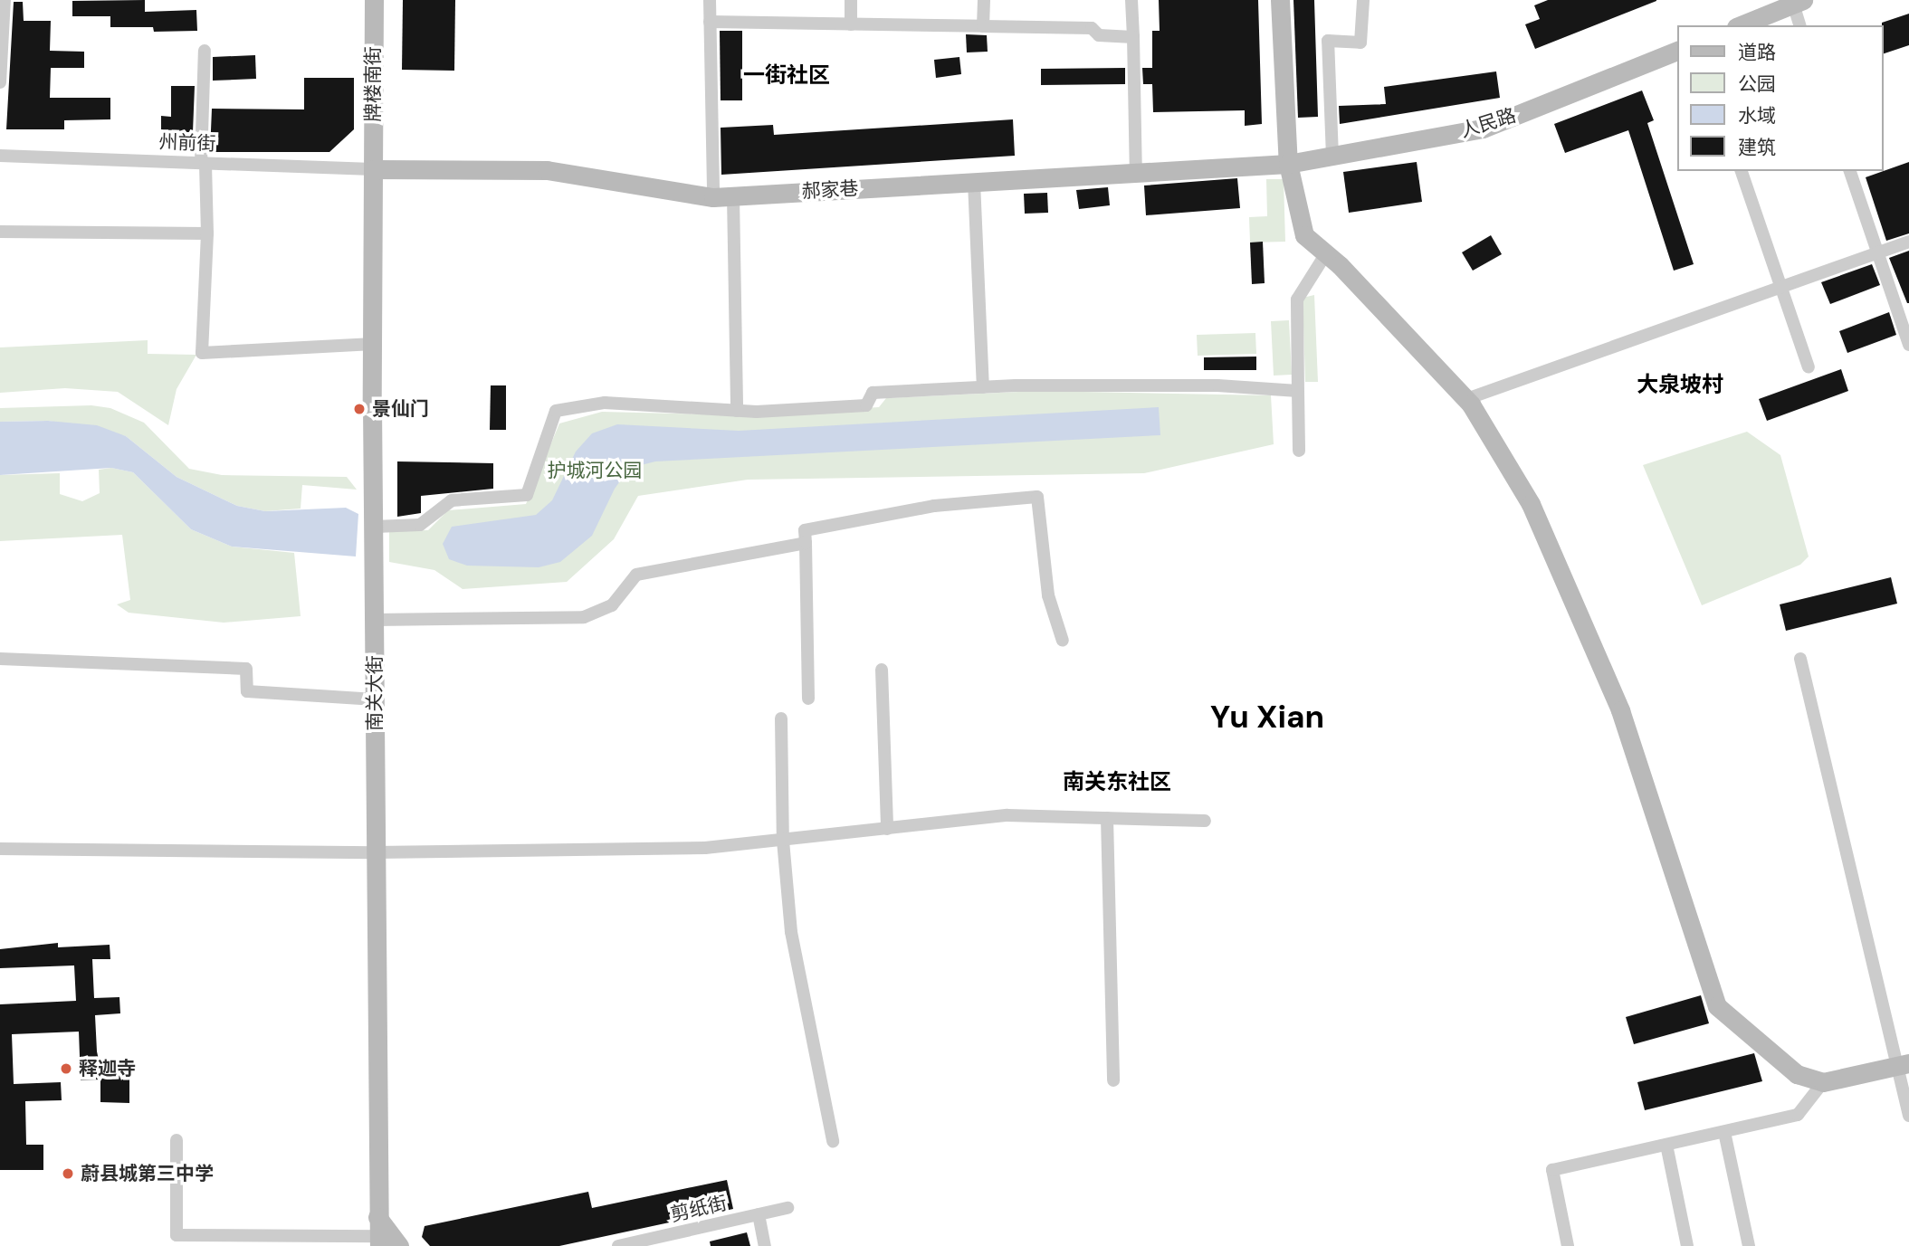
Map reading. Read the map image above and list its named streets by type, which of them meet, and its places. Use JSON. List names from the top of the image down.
{
  "streets": {
    "street": [
      "牌楼南街",
      "人民路",
      "州前街",
      "郝家巷",
      "南关大街",
      "剪纸街"
    ]
  },
  "crossings": [
    ["牌楼南街", "州前街"],
    ["牌楼南街", "郝家巷"],
    ["牌楼南街", "南关大街"],
    ["人民路", "郝家巷"],
    ["州前街", "郝家巷"],
    ["州前街", "南关大街"],
    ["郝家巷", "南关大街"]
  ],
  "districts": [
    "一街社区",
    "大泉坡村",
    "Yu Xian",
    "南关东社区"
  ],
  "parks": ["护城河公园"],
  "places": ["景仙门", "释迦寺", "蔚县城第三中学"],
  "legend": [
    "道路",
    "公园",
    "水域",
    "建筑"
  ]
}
